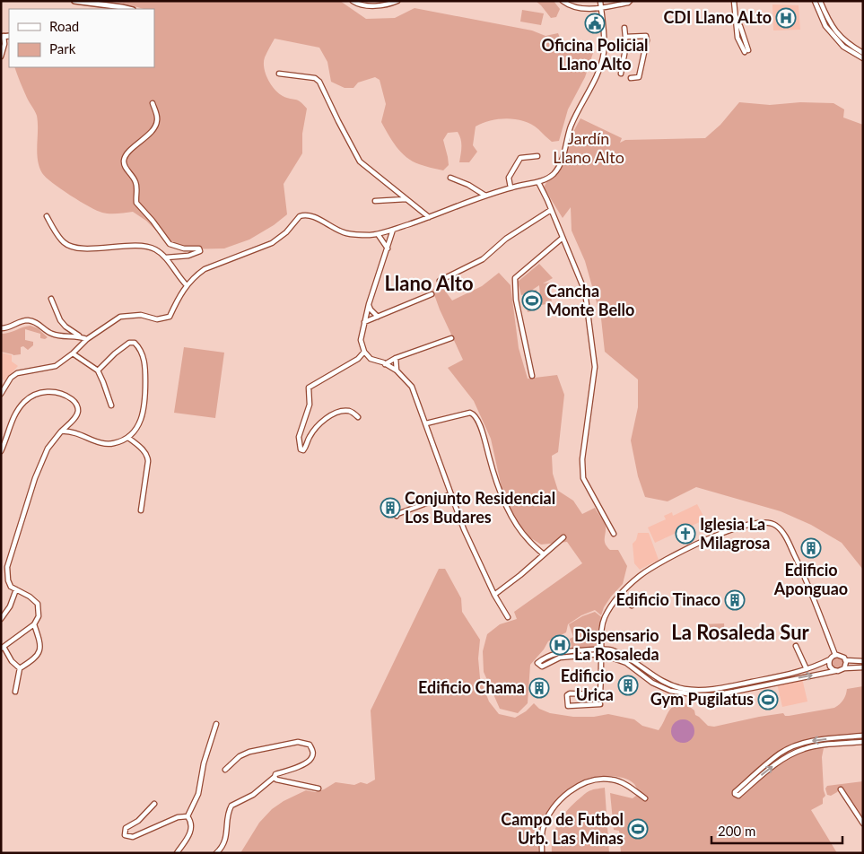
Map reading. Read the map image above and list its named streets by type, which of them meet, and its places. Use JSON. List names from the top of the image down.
{
  "districts": ["Llano Alto", "La Rosaleda Sur"],
  "parks": ["Jardín Llano Alto"],
  "places": {
    "hospital": ["CDI Llano ALto", "Dispensario La Rosaleda"],
    "public building": ["Oficina Policial Llano Alto"],
    "sports": ["Cancha Monte Bello", "Gym Pugilatus", "Campo de Futbol Urb. Las Minas"],
    "building": [
      "Conjunto Residencial Los Budares",
      "Edificio Aponguao",
      "Edificio Tinaco",
      "Edificio Urica",
      "Edificio Chama"
    ],
    "church": ["Iglesia La Milagrosa"]
  },
  "legend": ["Road", "Park"],
  "scale_bar": "200 m"
}
